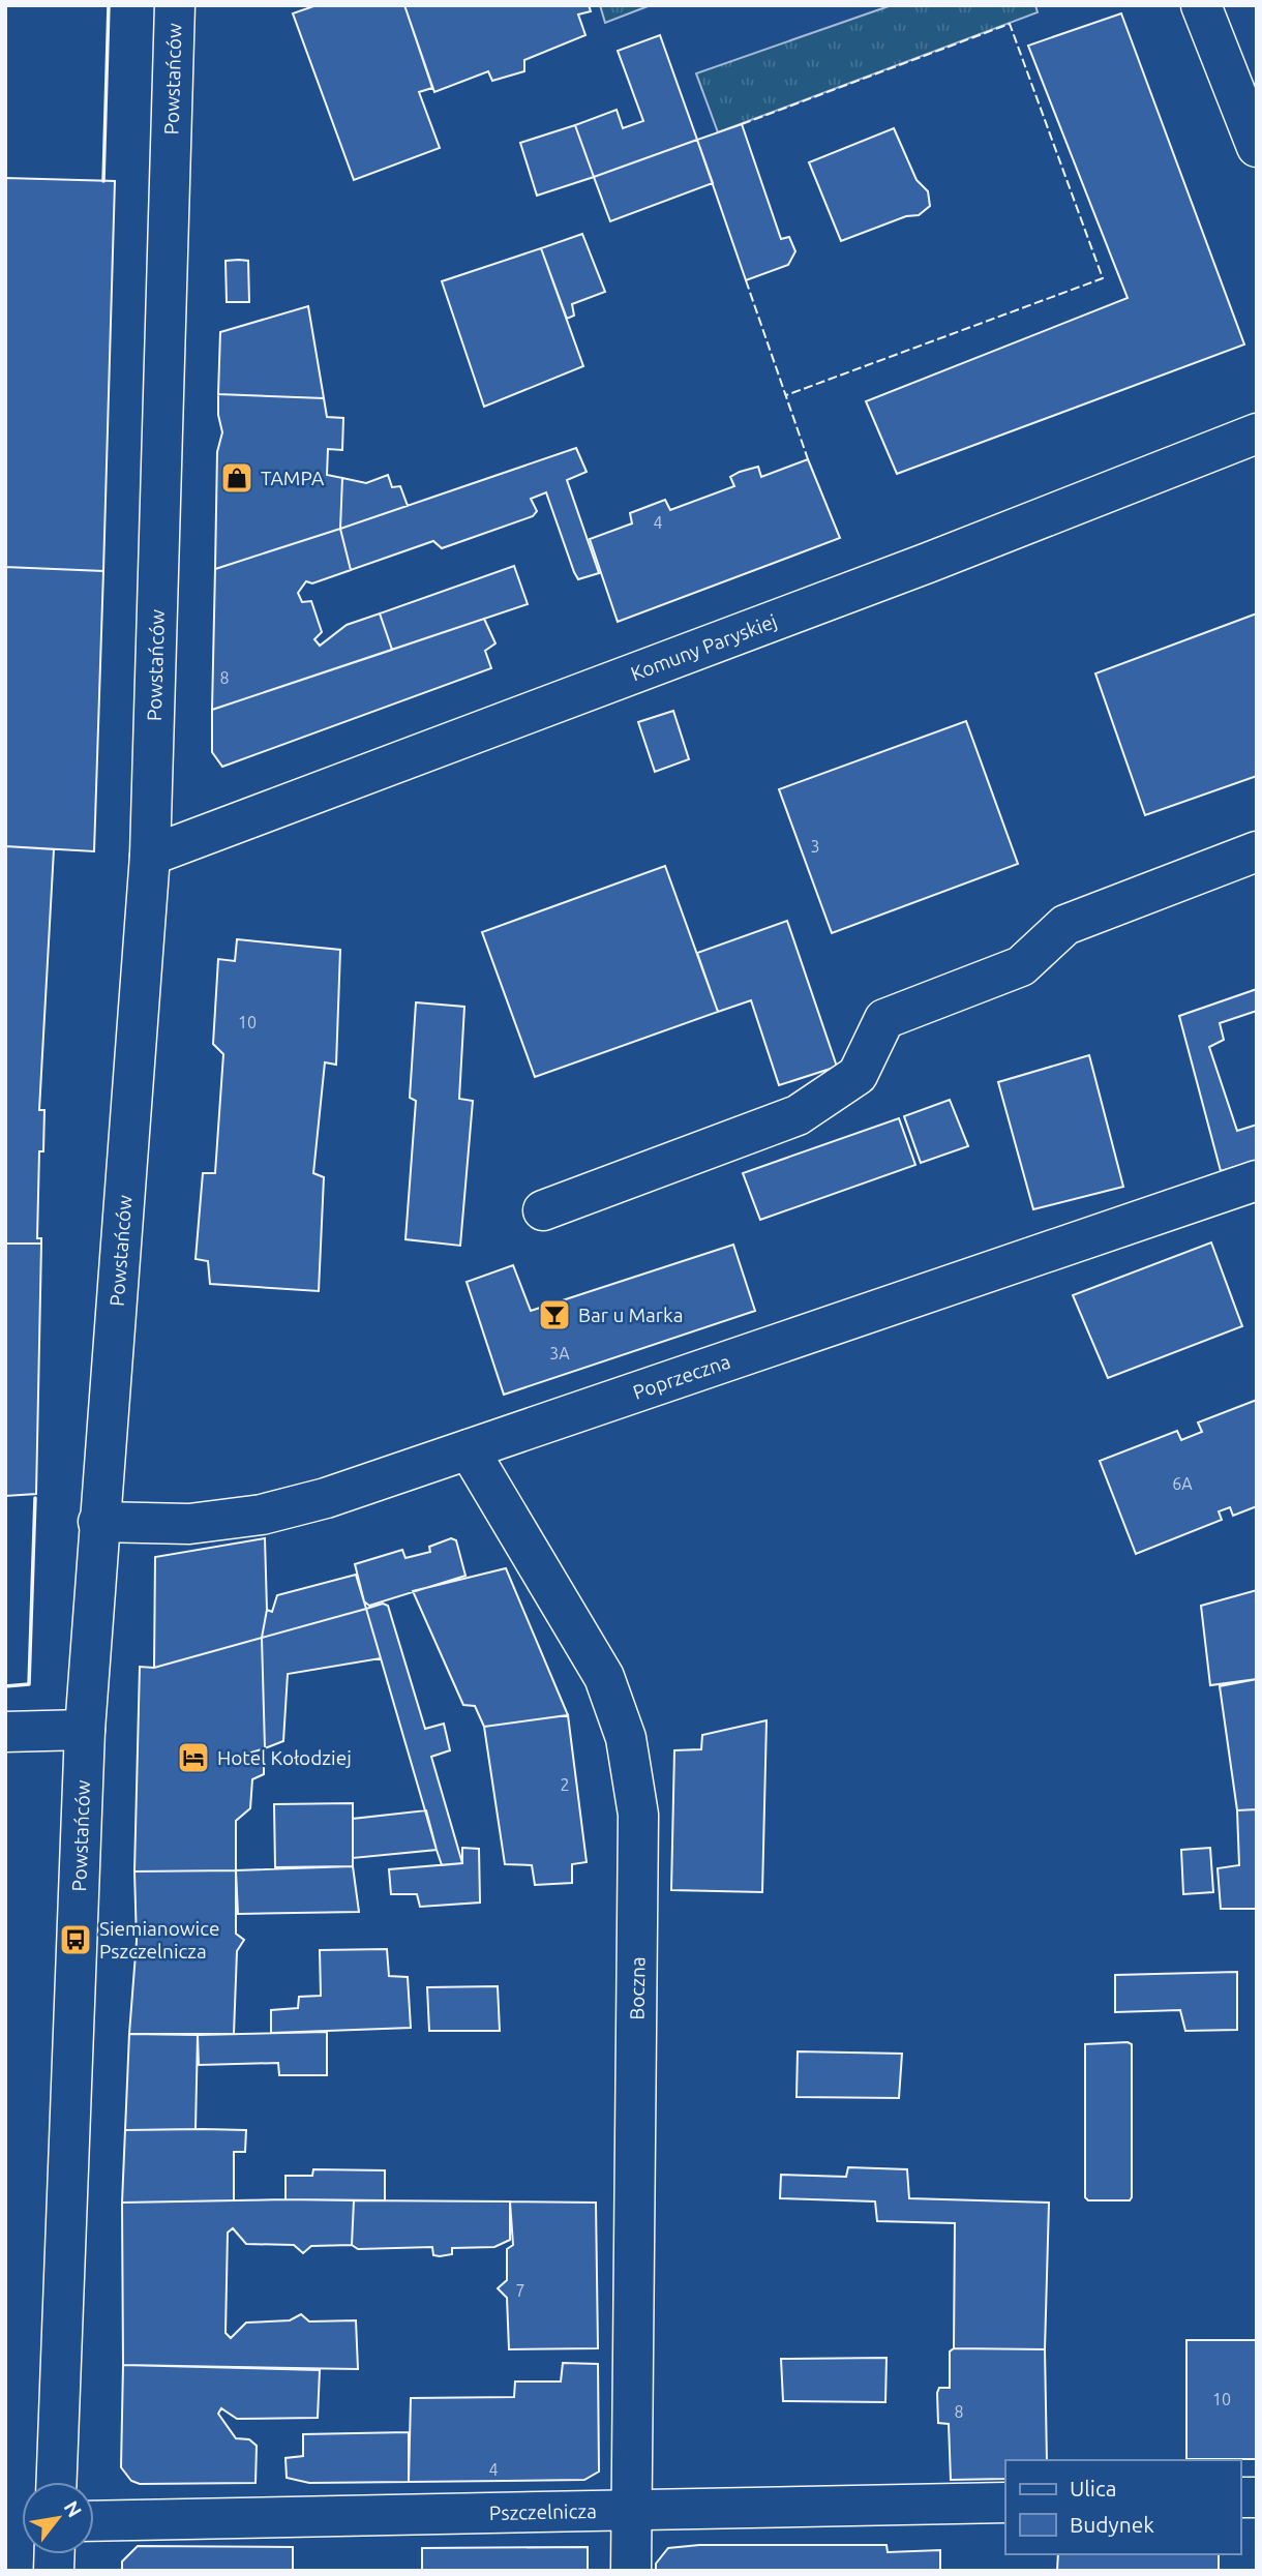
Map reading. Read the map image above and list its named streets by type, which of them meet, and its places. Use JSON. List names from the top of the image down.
{
  "streets": {
    "street": [
      "Powstańców",
      "Komuny Paryskiej",
      "Poprzeczna",
      "Boczna",
      "Pszczelnicza"
    ]
  },
  "crossings": [
    ["Powstańców", "Komuny Paryskiej"],
    ["Powstańców", "Poprzeczna"],
    ["Poprzeczna", "Boczna"],
    ["Boczna", "Pszczelnicza"]
  ],
  "places": {
    "shop": ["TAMPA"],
    "bar": ["Bar u Marka"],
    "hotel": ["Hotel Kołodziej"],
    "bus stop": ["Siemianowice Pszczelnicza"]
  },
  "house_numbers": [
    "4",
    "8",
    "3",
    "10",
    "3A",
    "6A",
    "2",
    "7",
    "10",
    "8",
    "4"
  ],
  "legend": ["Ulica", "Budynek"],
  "north": "top right"
}
